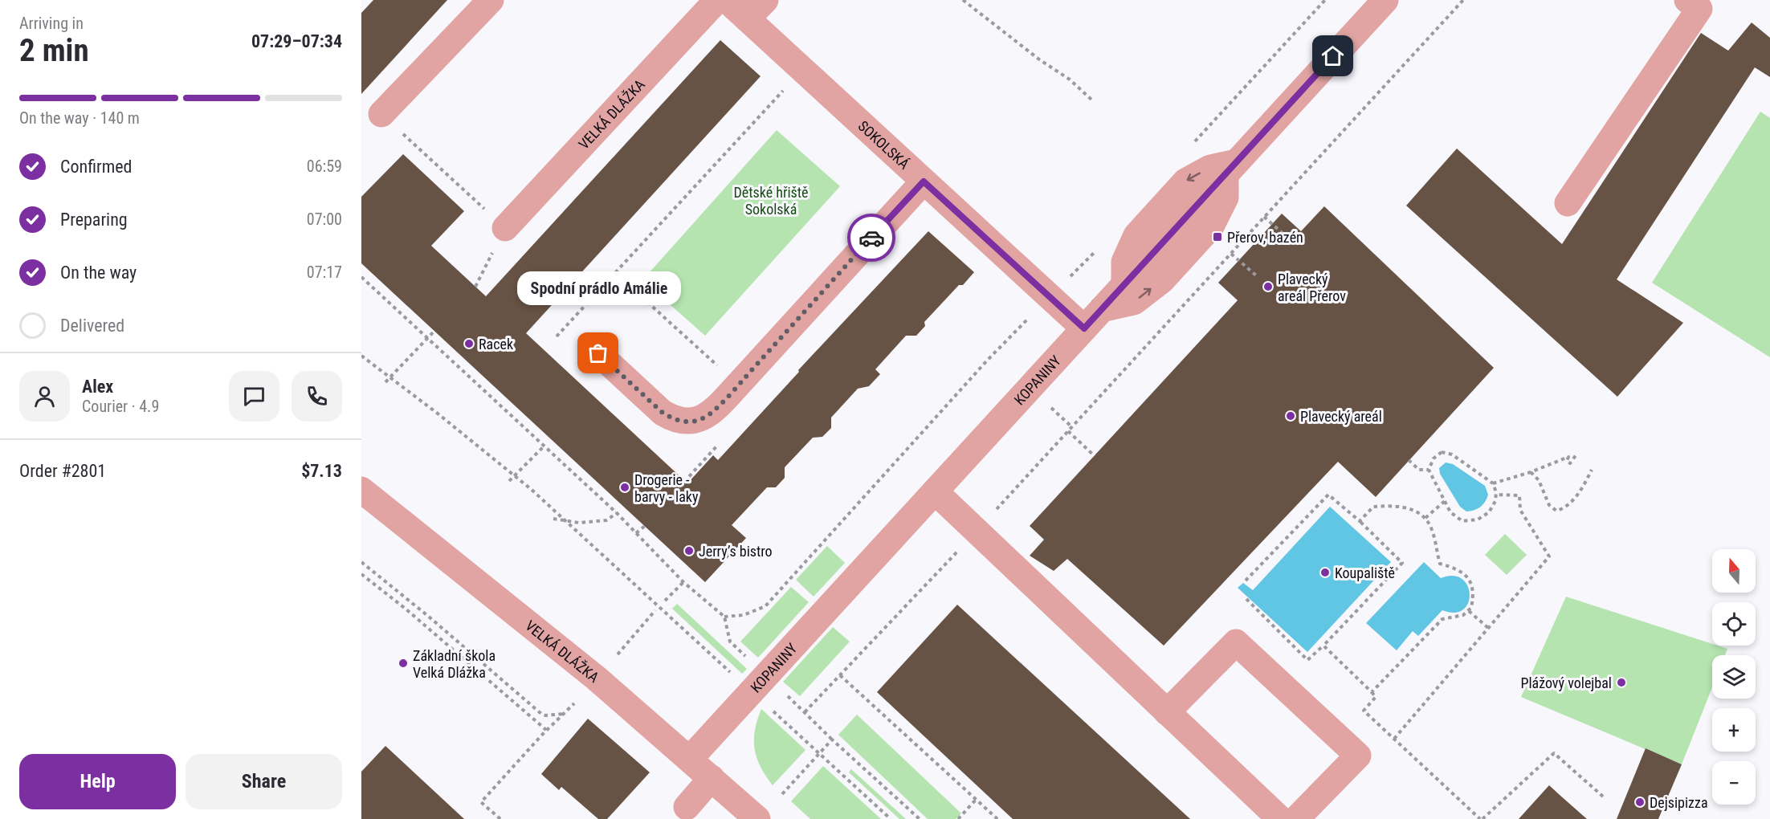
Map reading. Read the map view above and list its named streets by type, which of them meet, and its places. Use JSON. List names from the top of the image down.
{
  "streets": {
    "street": ["VELKÁ DLÁŽKA", "SOKOLSKÁ", "KOPANINY"]
  },
  "crossings": [
    ["VELKÁ DLÁŽKA", "KOPANINY"],
    ["SOKOLSKÁ", "KOPANINY"]
  ],
  "parks": ["Dětské hřiště Sokolská"],
  "places": {
    "transit": ["Přerov, bazén"],
    "other": [
      "Plavecký areál Přerov",
      "Racek",
      "Spodní prádlo Amálie",
      "Plavecký areál",
      "Drogerie - barvy - laky",
      "Jerry’s bistro",
      "Koupaliště",
      "Základní škola Velká Dlážka",
      "Plážový volejbal",
      "Dejsipizza"
    ]
  },
  "north": "top",
  "page": {
    "heading": ["2 min", "Arriving in", "07:29–07:34"],
    "panel": [
      "Alex",
      "Courier · 4.9",
      "Order #2801",
      "$7.13"
    ],
    "bar": "On the way · 140 m",
    "list": [
      ["Confirmed", "06:59"],
      ["Preparing", "07:00"],
      ["On the way", "07:17"],
      "Delivered"
    ],
    "bubble": "Spodní prádlo Amálie",
    "map_buttons": ["+", "−"],
    "buttons": ["Help", "Share"]
  }
}
